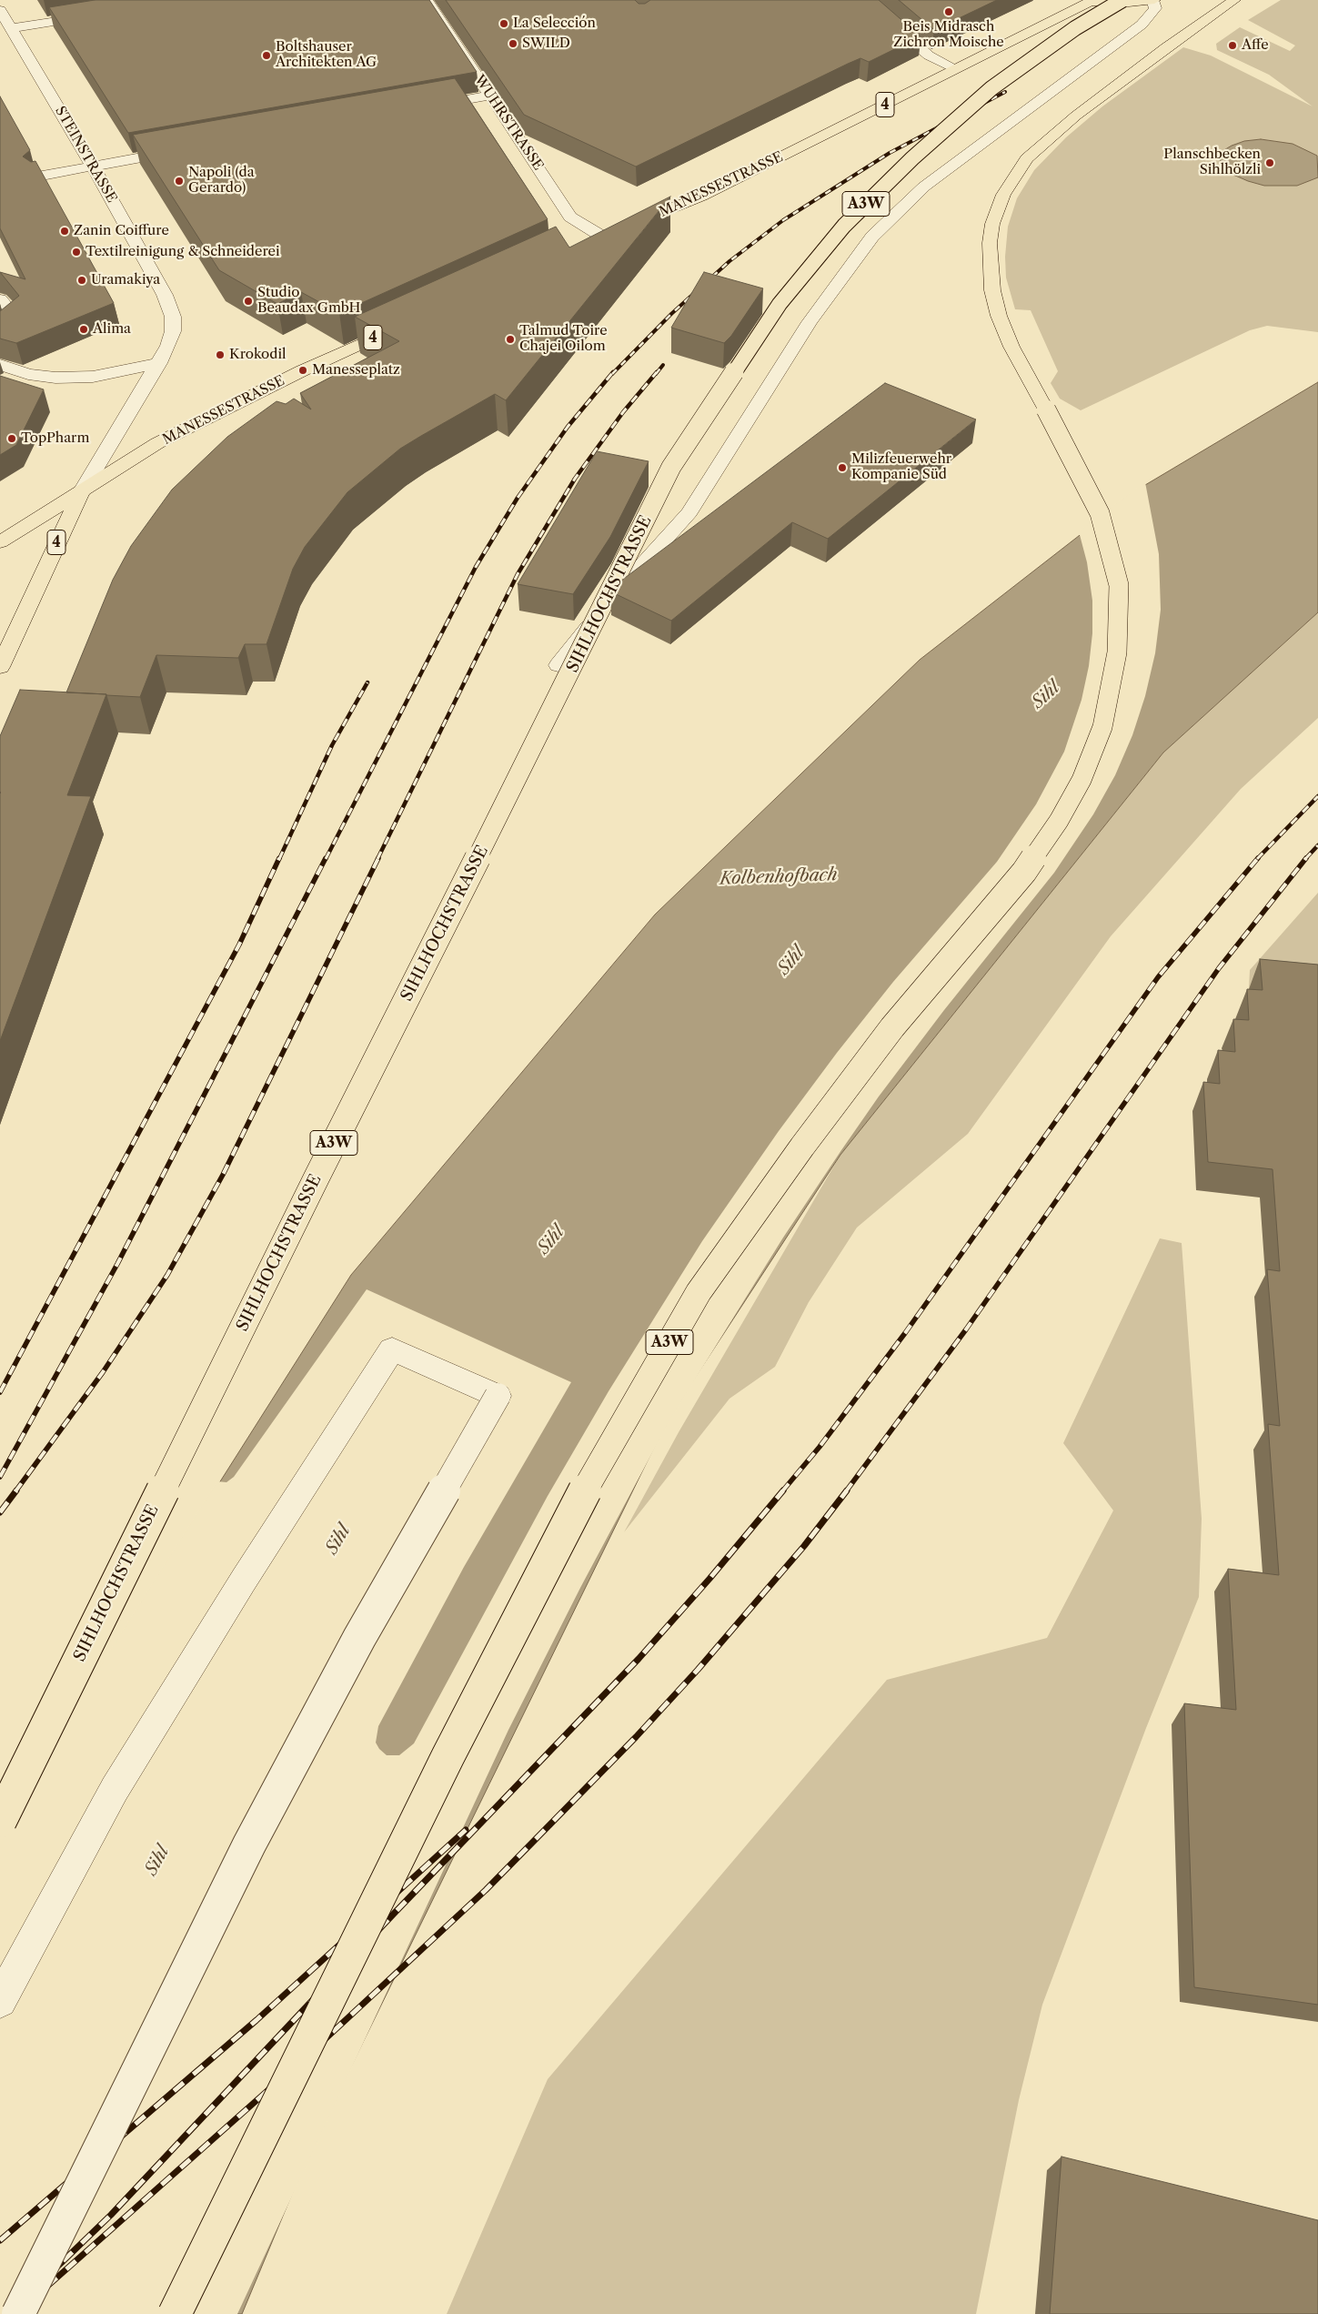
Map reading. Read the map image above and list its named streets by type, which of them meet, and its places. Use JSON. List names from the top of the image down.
{
  "streets": {
    "main road": [
      "4",
      "MANESSESTRASSE",
      "A3W",
      "SIHLHOCHSTRASSE"
    ],
    "street": ["WUHRSTRASSE", "STEINSTRASSE"]
  },
  "crossings": [
    ["4", "STEINSTRASSE"],
    ["4", "MANESSESTRASSE"],
    ["WUHRSTRASSE", "MANESSESTRASSE"],
    ["STEINSTRASSE", "MANESSESTRASSE"]
  ],
  "water": ["Sihl", "Kolbenhofbach"],
  "places": [
    "Beis Midrasch Zichron Moische",
    "La Selección",
    "SWILD",
    "Affe",
    "Boltshauser Architekten AG",
    "Planschbecken Sihlhölzli",
    "Napoli (da Gerardo)",
    "Zanin Coiffure",
    "Textilreinigung & Schneiderei",
    "Uramakiya",
    "Studio Beaudax GmbH",
    "Alima",
    "Talmud Toire Chajei Oilom",
    "Krokodil",
    "Manesseplatz",
    "TopPharm",
    "Milizfeuerwehr Kompanie Süd"
  ]
}
